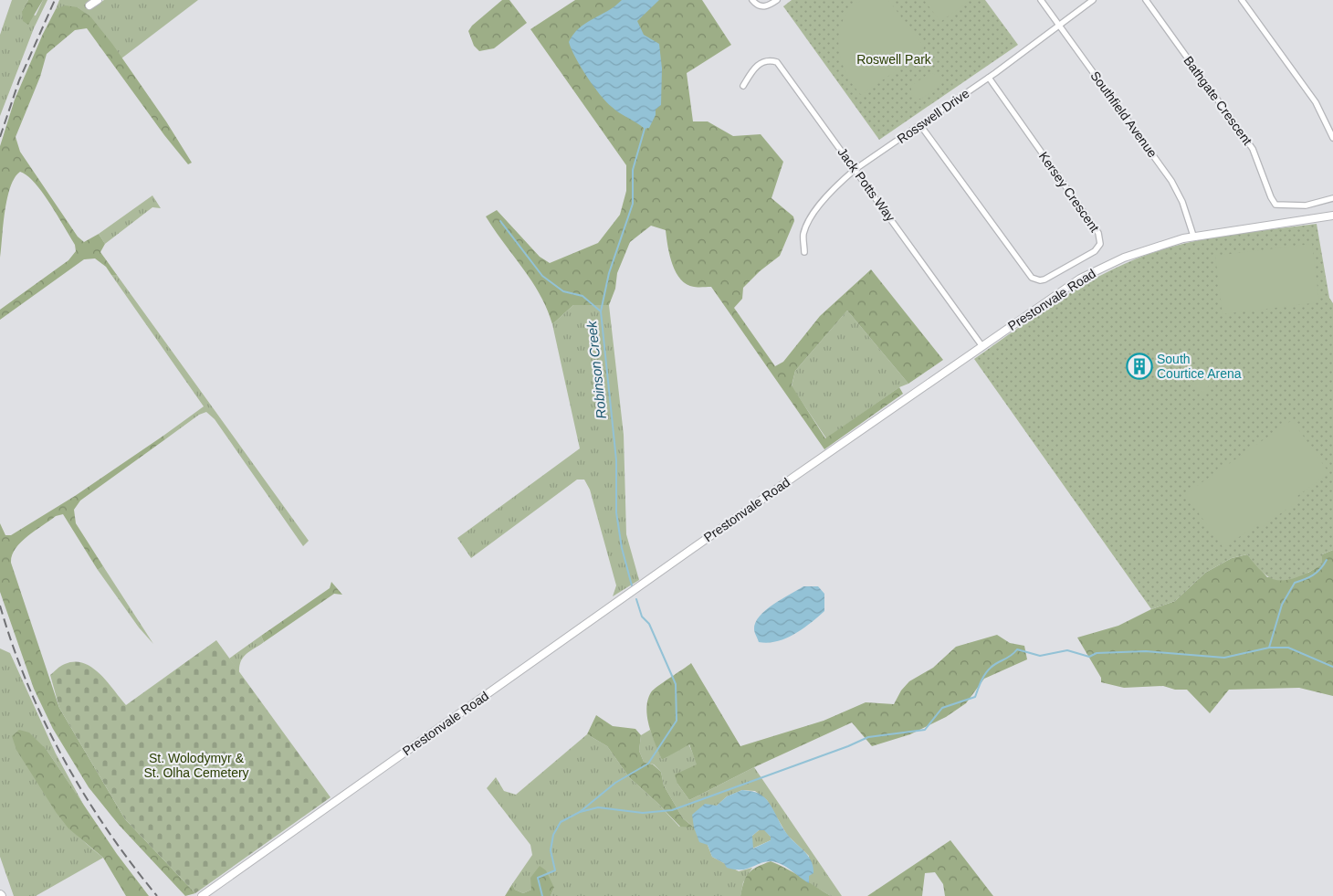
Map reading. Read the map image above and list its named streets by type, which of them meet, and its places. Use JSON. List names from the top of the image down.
{
  "streets": {
    "street": [
      "Bathgate Crescent",
      "Southfield Avenue",
      "Rosswell Drive",
      "Jack Potts Way",
      "Kersey Crescent",
      "Prestonvale Road"
    ]
  },
  "crossings": [
    ["Southfield Avenue", "Rosswell Drive"],
    ["Southfield Avenue", "Prestonvale Road"],
    ["Rosswell Drive", "Jack Potts Way"],
    ["Rosswell Drive", "Kersey Crescent"],
    ["Jack Potts Way", "Prestonvale Road"]
  ],
  "water": ["Robinson Creek"],
  "parks": ["Roswell Park", "St. Wolodymyr & St. Olha Cemetery"],
  "places": {
    "building": ["South Courtice Arena"]
  }
}
